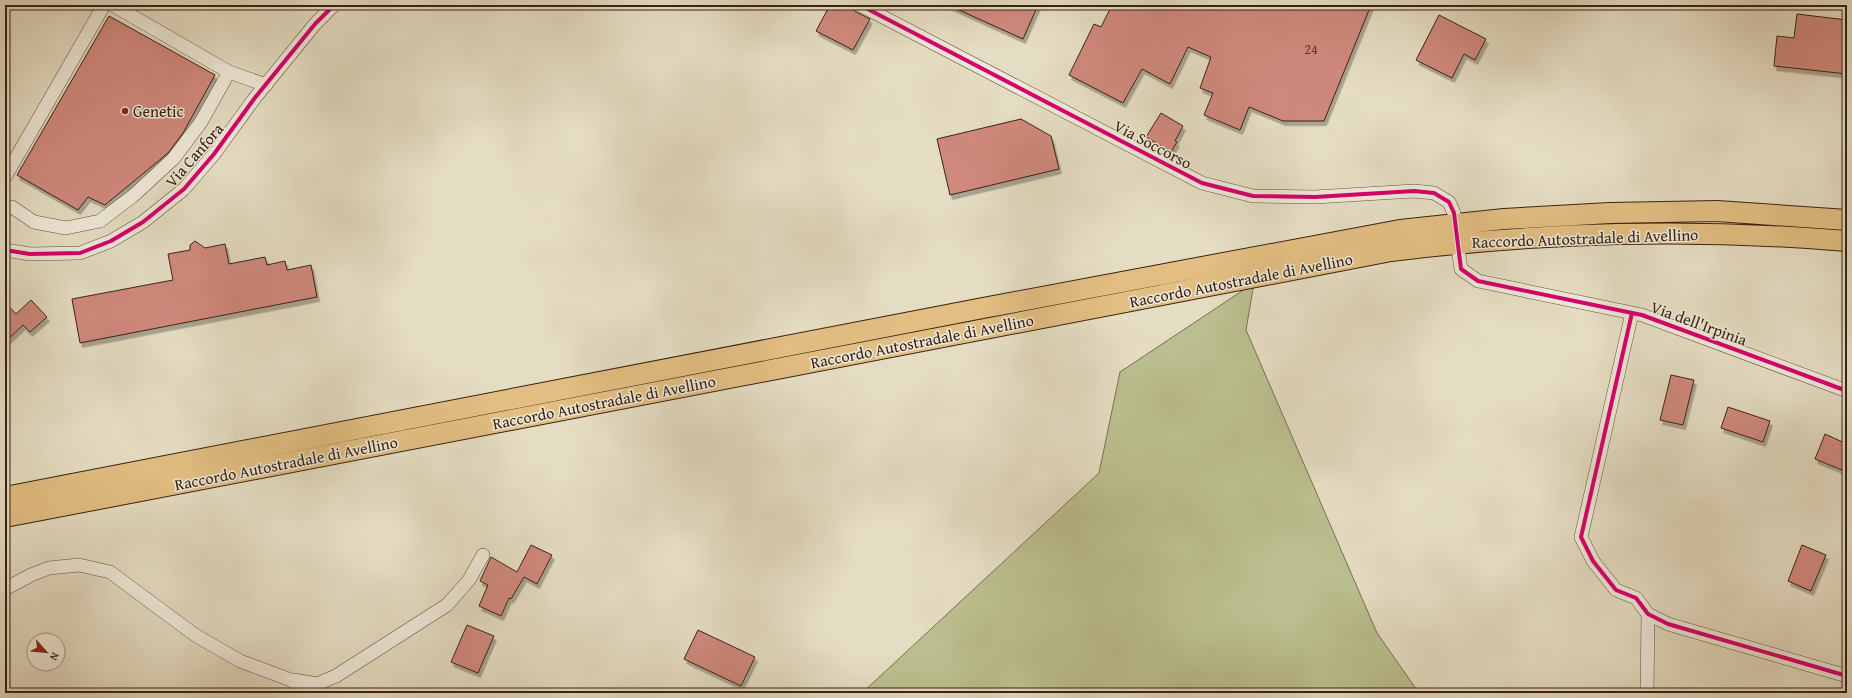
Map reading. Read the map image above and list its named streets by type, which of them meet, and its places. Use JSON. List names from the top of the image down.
{
  "streets": {
    "highway": ["Raccordo Autostradale di Avellino"],
    "street": ["Via Soccorso", "Via Canfora", "Via dell'Irpinia"]
  },
  "places": ["Genetic"],
  "house_numbers": ["24"],
  "north": "bottom right"
}
